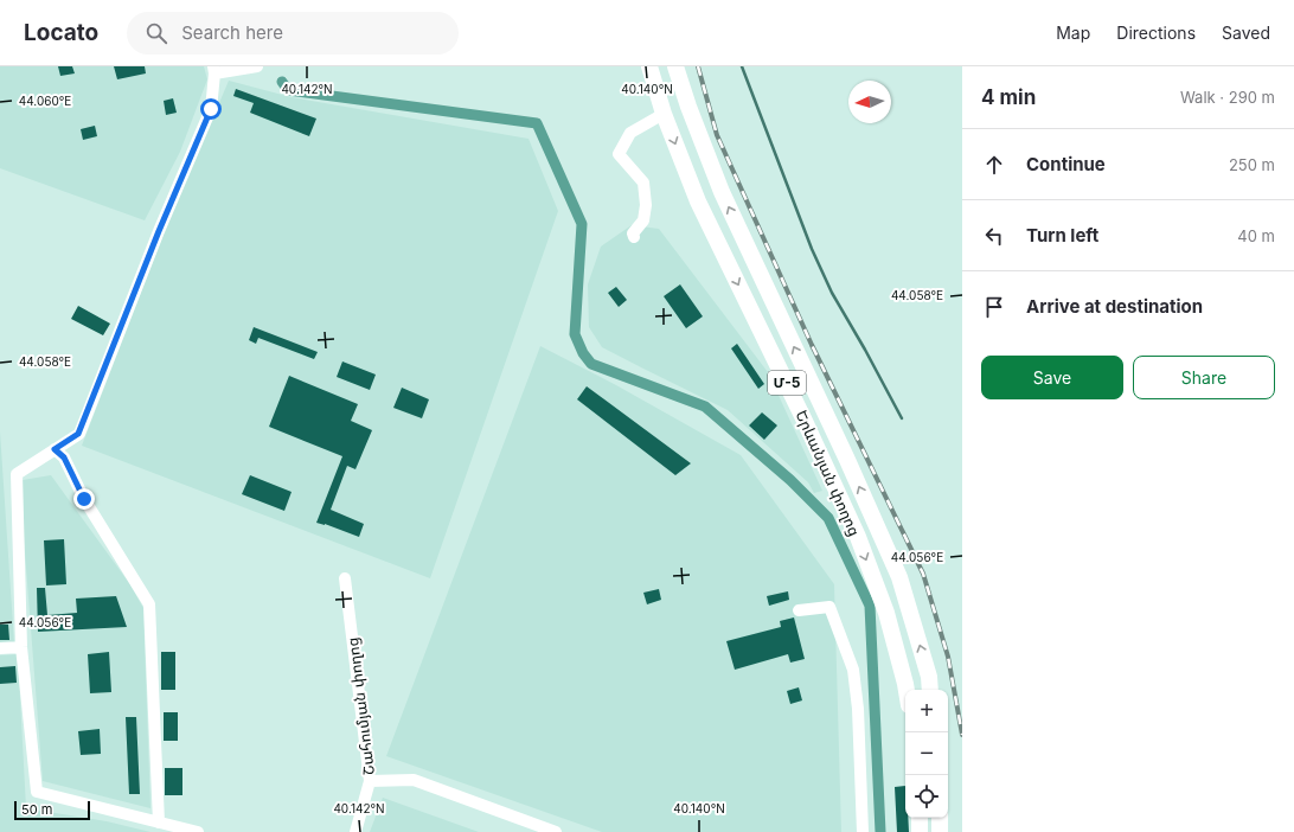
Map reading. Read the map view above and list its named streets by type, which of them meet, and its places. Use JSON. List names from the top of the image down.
{
  "streets": {
    "highway": ["Մ-5", "Երևանյան փողոց"],
    "street": ["Շահումյան փողոց"]
  },
  "scale_bar": "50 m",
  "north": "left",
  "page": {
    "header": "Locato",
    "search": "Search here",
    "nav": ["Map", "Directions", "Saved"],
    "heading": ["4 min", "Walk · 290 m"],
    "list": [
      ["Continue", "250 m"],
      ["Turn left", "40 m"],
      "Arrive at destination"
    ],
    "buttons": ["Save", "Share"],
    "map_buttons": ["+", "−"],
    "scale": "50 m"
  },
  "coordinates": [
    "40.142°N",
    "40.140°N",
    "44.060°E",
    "44.058°E",
    "44.056°E"
  ]
}
